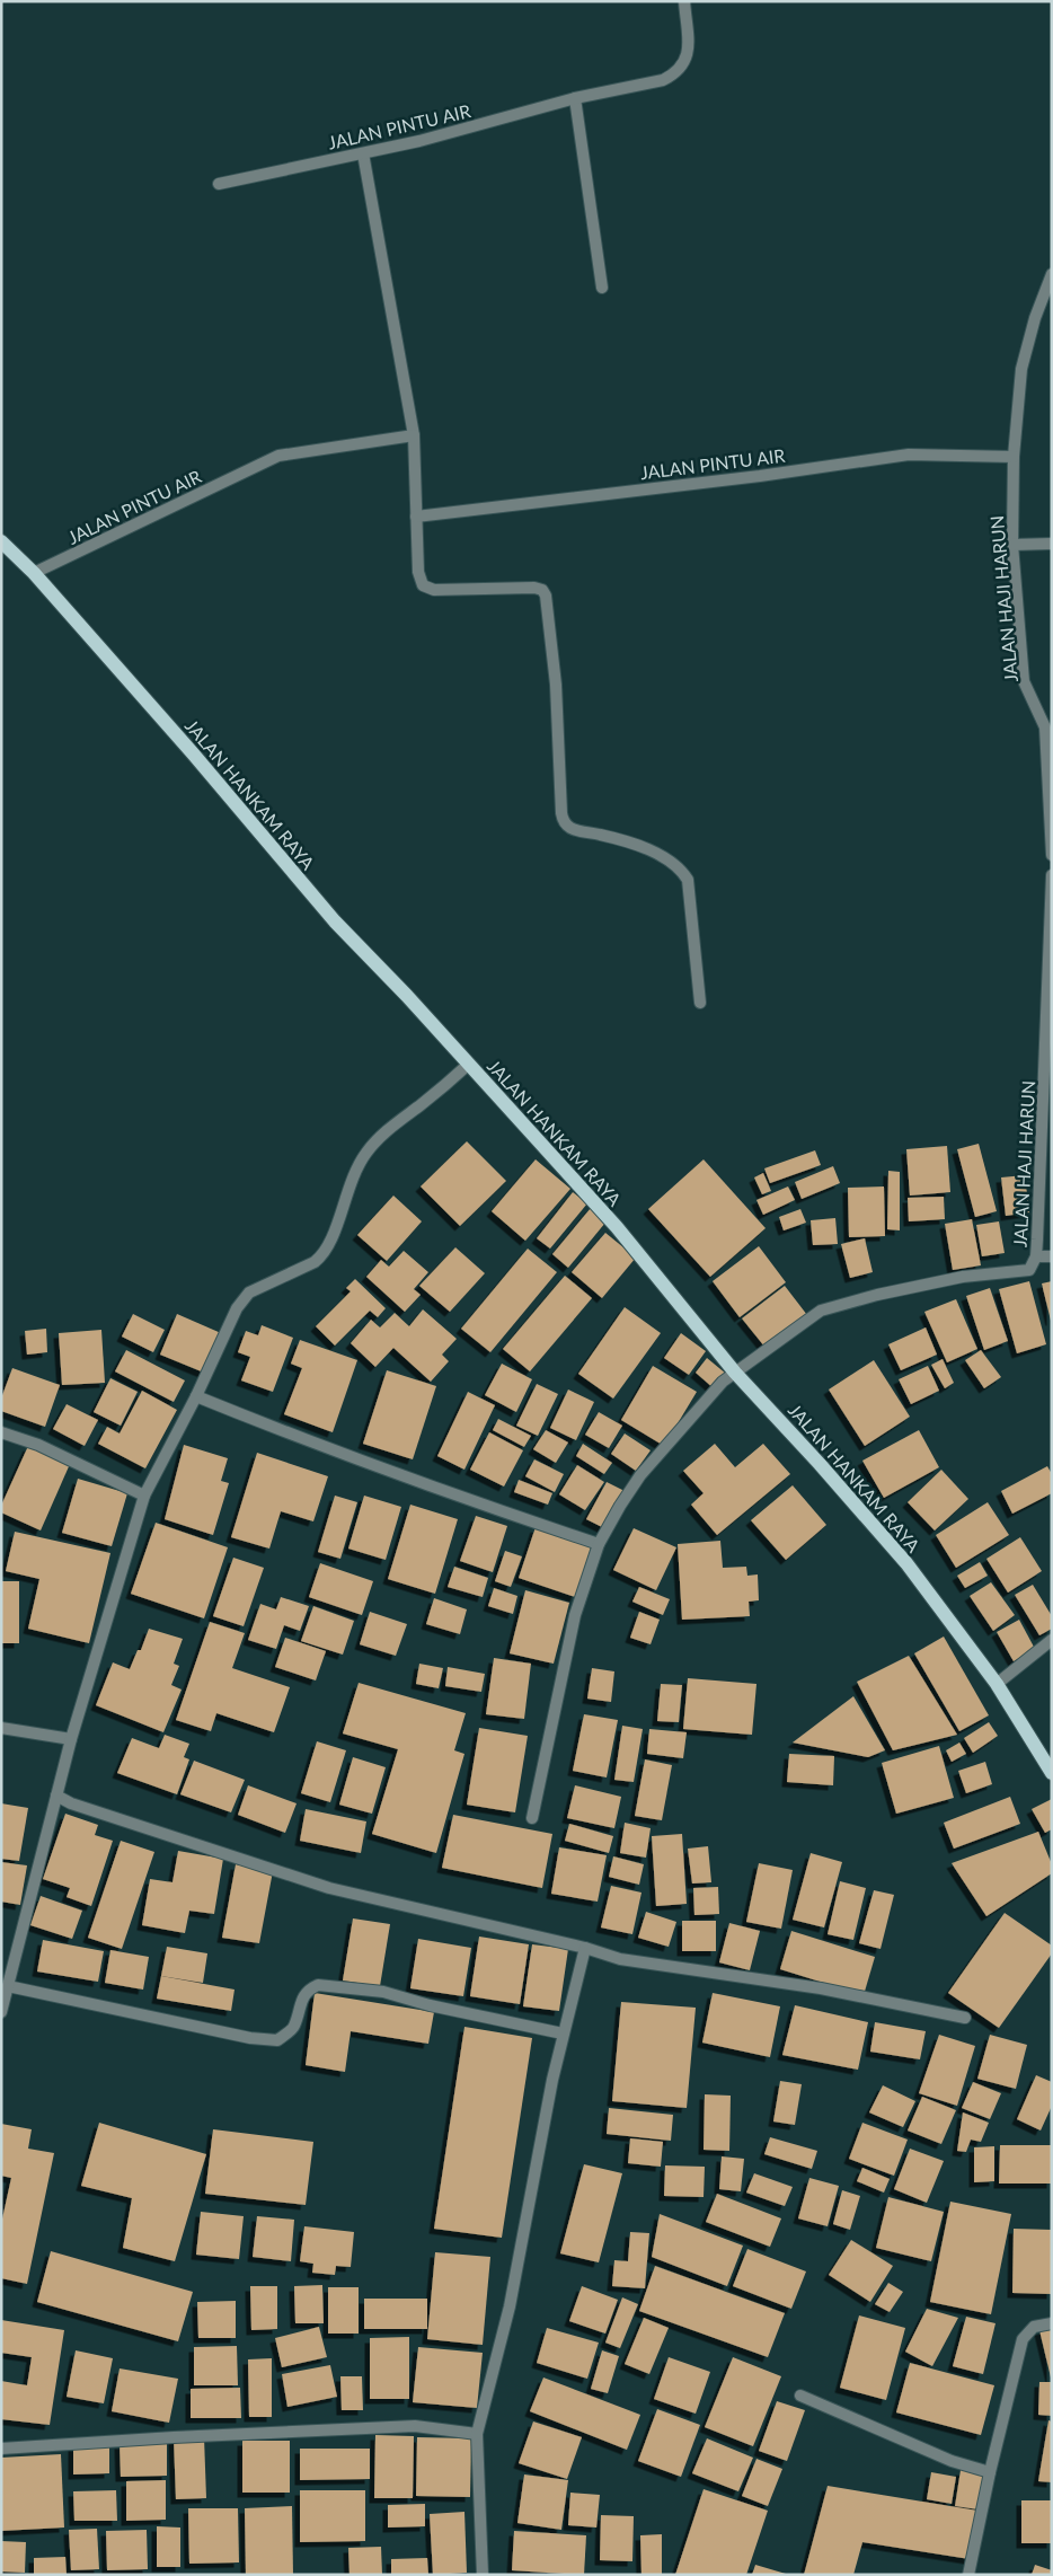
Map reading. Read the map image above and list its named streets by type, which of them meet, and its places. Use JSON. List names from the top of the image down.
{
  "streets": {
    "main road": ["JALAN HANKAM RAYA"],
    "street": ["JALAN PINTU AIR", "JALAN HAJI HARUN"]
  },
  "crossings": [
    ["JALAN PINTU AIR", "JALAN HAJI HARUN"],
    ["JALAN PINTU AIR", "JALAN HANKAM RAYA"],
    ["JALAN HAJI HARUN", "JALAN HANKAM RAYA"]
  ]
}
